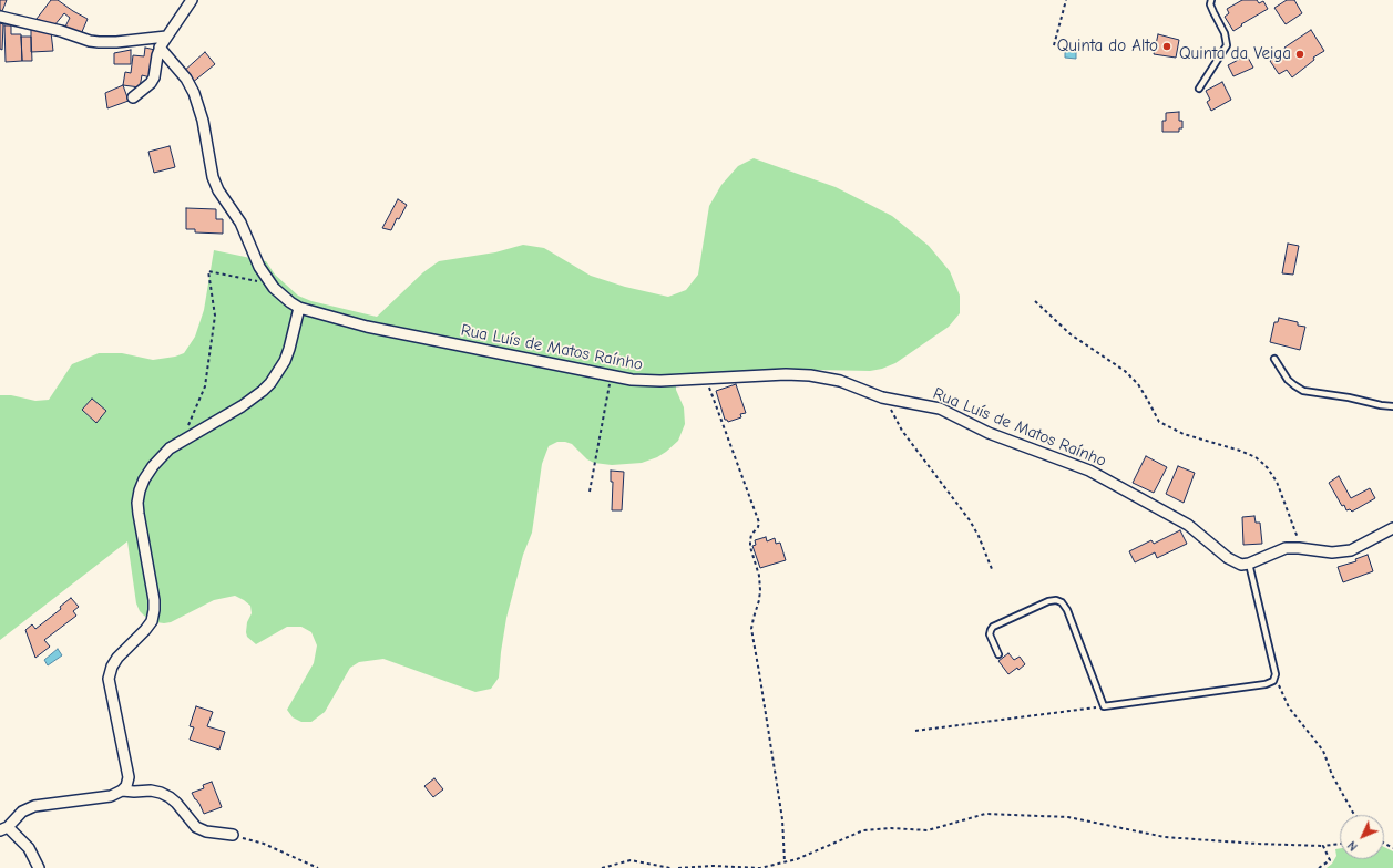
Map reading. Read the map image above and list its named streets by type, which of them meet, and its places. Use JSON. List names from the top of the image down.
{
  "streets": {
    "street": ["Rua Luís de Matos Raínho"]
  },
  "places": ["Quinta do Alto", "Quinta da Veiga"],
  "north": "bottom left"
}
